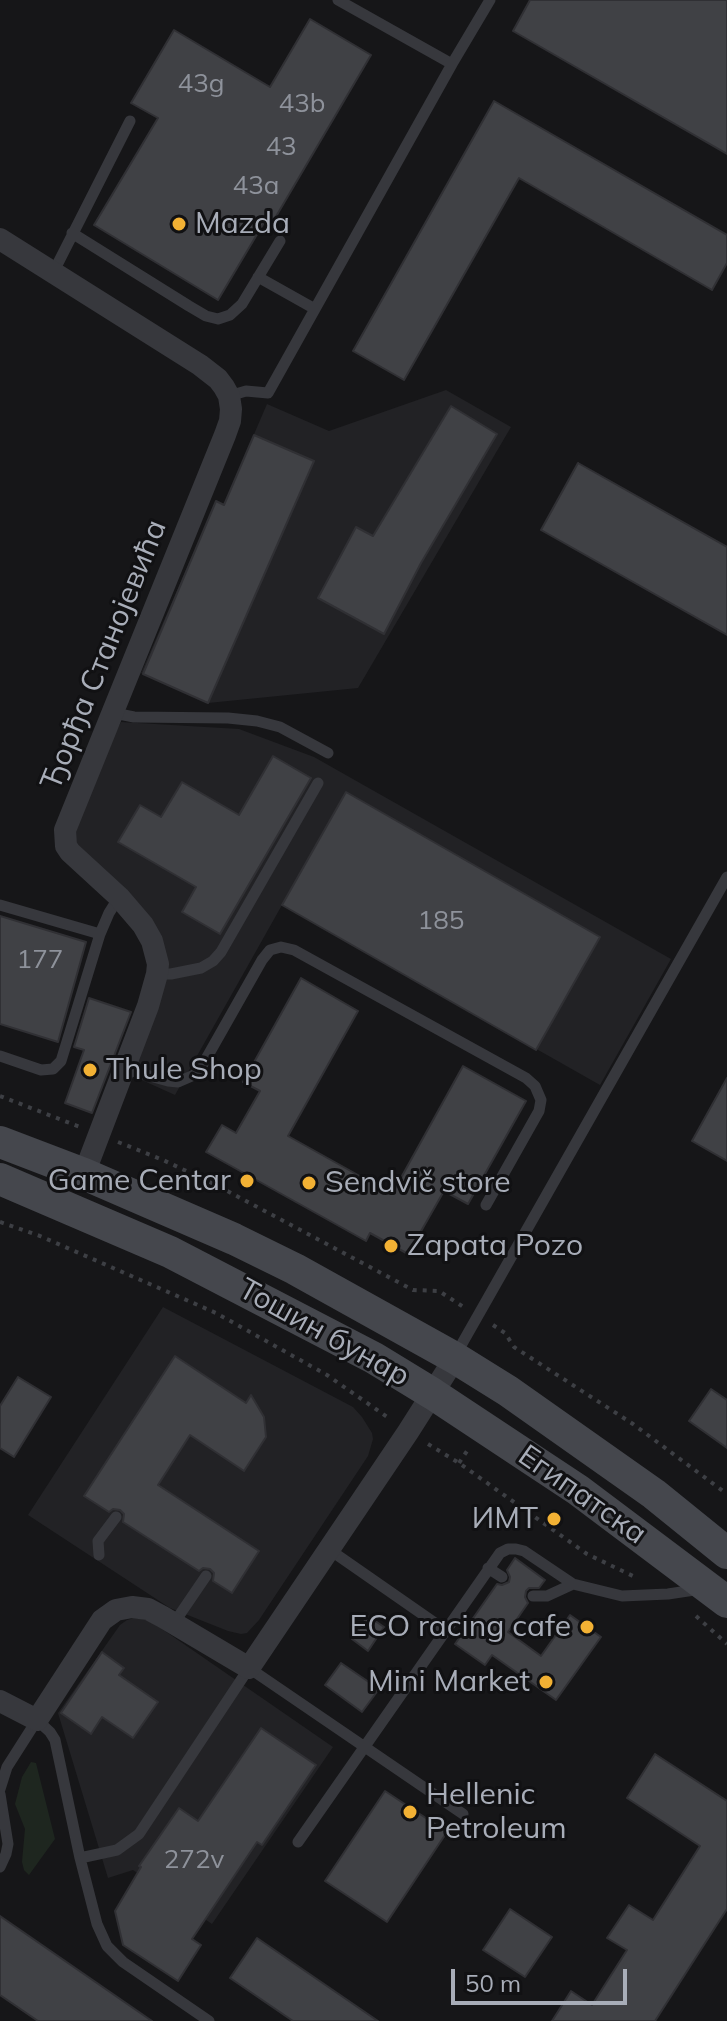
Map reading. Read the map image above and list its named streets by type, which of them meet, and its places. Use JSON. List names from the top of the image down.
{
  "streets": {
    "main road": ["Тошин бунар", "Египатска"],
    "street": ["Ђорђа Станојевића"]
  },
  "crossings": [
    ["Ђорђа Станојевића", "Тошин бунар"],
    ["Тошин бунар", "Египатска"]
  ],
  "places": [
    "Mazda",
    "Thule Shop",
    "Game Centar",
    "Sendvič store",
    "Zapata Pozo",
    "ИМТ",
    "ECO racing cafe",
    "Mini Market",
    "Hellenic Petroleum"
  ],
  "house_numbers": [
    "43g",
    "43b",
    "43",
    "43a",
    "185",
    "177",
    "272v"
  ],
  "scale_bar": "50 m"
}
